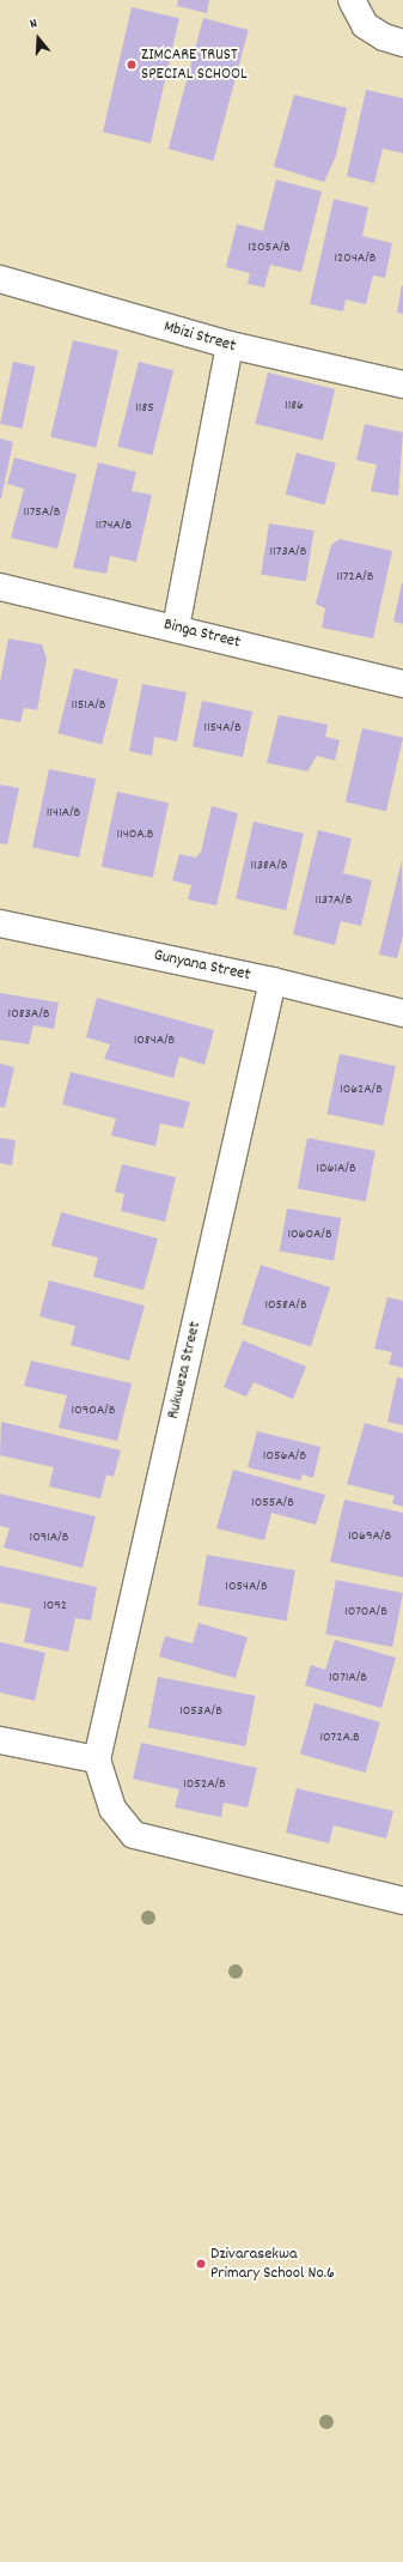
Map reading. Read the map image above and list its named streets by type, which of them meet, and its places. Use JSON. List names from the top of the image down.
{
  "streets": {
    "street": [
      "Mbizi Street",
      "Binga Street",
      "Gunyana Street",
      "Rukweza Street"
    ]
  },
  "crossings": [
    ["Gunyana Street", "Rukweza Street"]
  ],
  "places": ["ZIMCARE TRUST SPECIAL SCHOOL", "Dzivarasekwa Primary School No.6"],
  "house_numbers": [
    "1205A/B",
    "1204A/B",
    "1186",
    "1185",
    "1175A/B",
    "1174A/B",
    "1173A/B",
    "1172A/B",
    "1151A/B",
    "1154A/B",
    "1141A/B",
    "1140A.B",
    "1138A/B",
    "1137A/B",
    "1083A/B",
    "1084A/B",
    "1062A/B",
    "1061A/B",
    "1060A/B",
    "1058A/B",
    "1090A/B",
    "1056A/B",
    "1055A/B",
    "1069A/B",
    "1091A/B",
    "1054A/B",
    "1092",
    "1070A/B",
    "1071A/B",
    "1053A/B",
    "1072A.B",
    "1052A/B"
  ],
  "north": "top"
}
